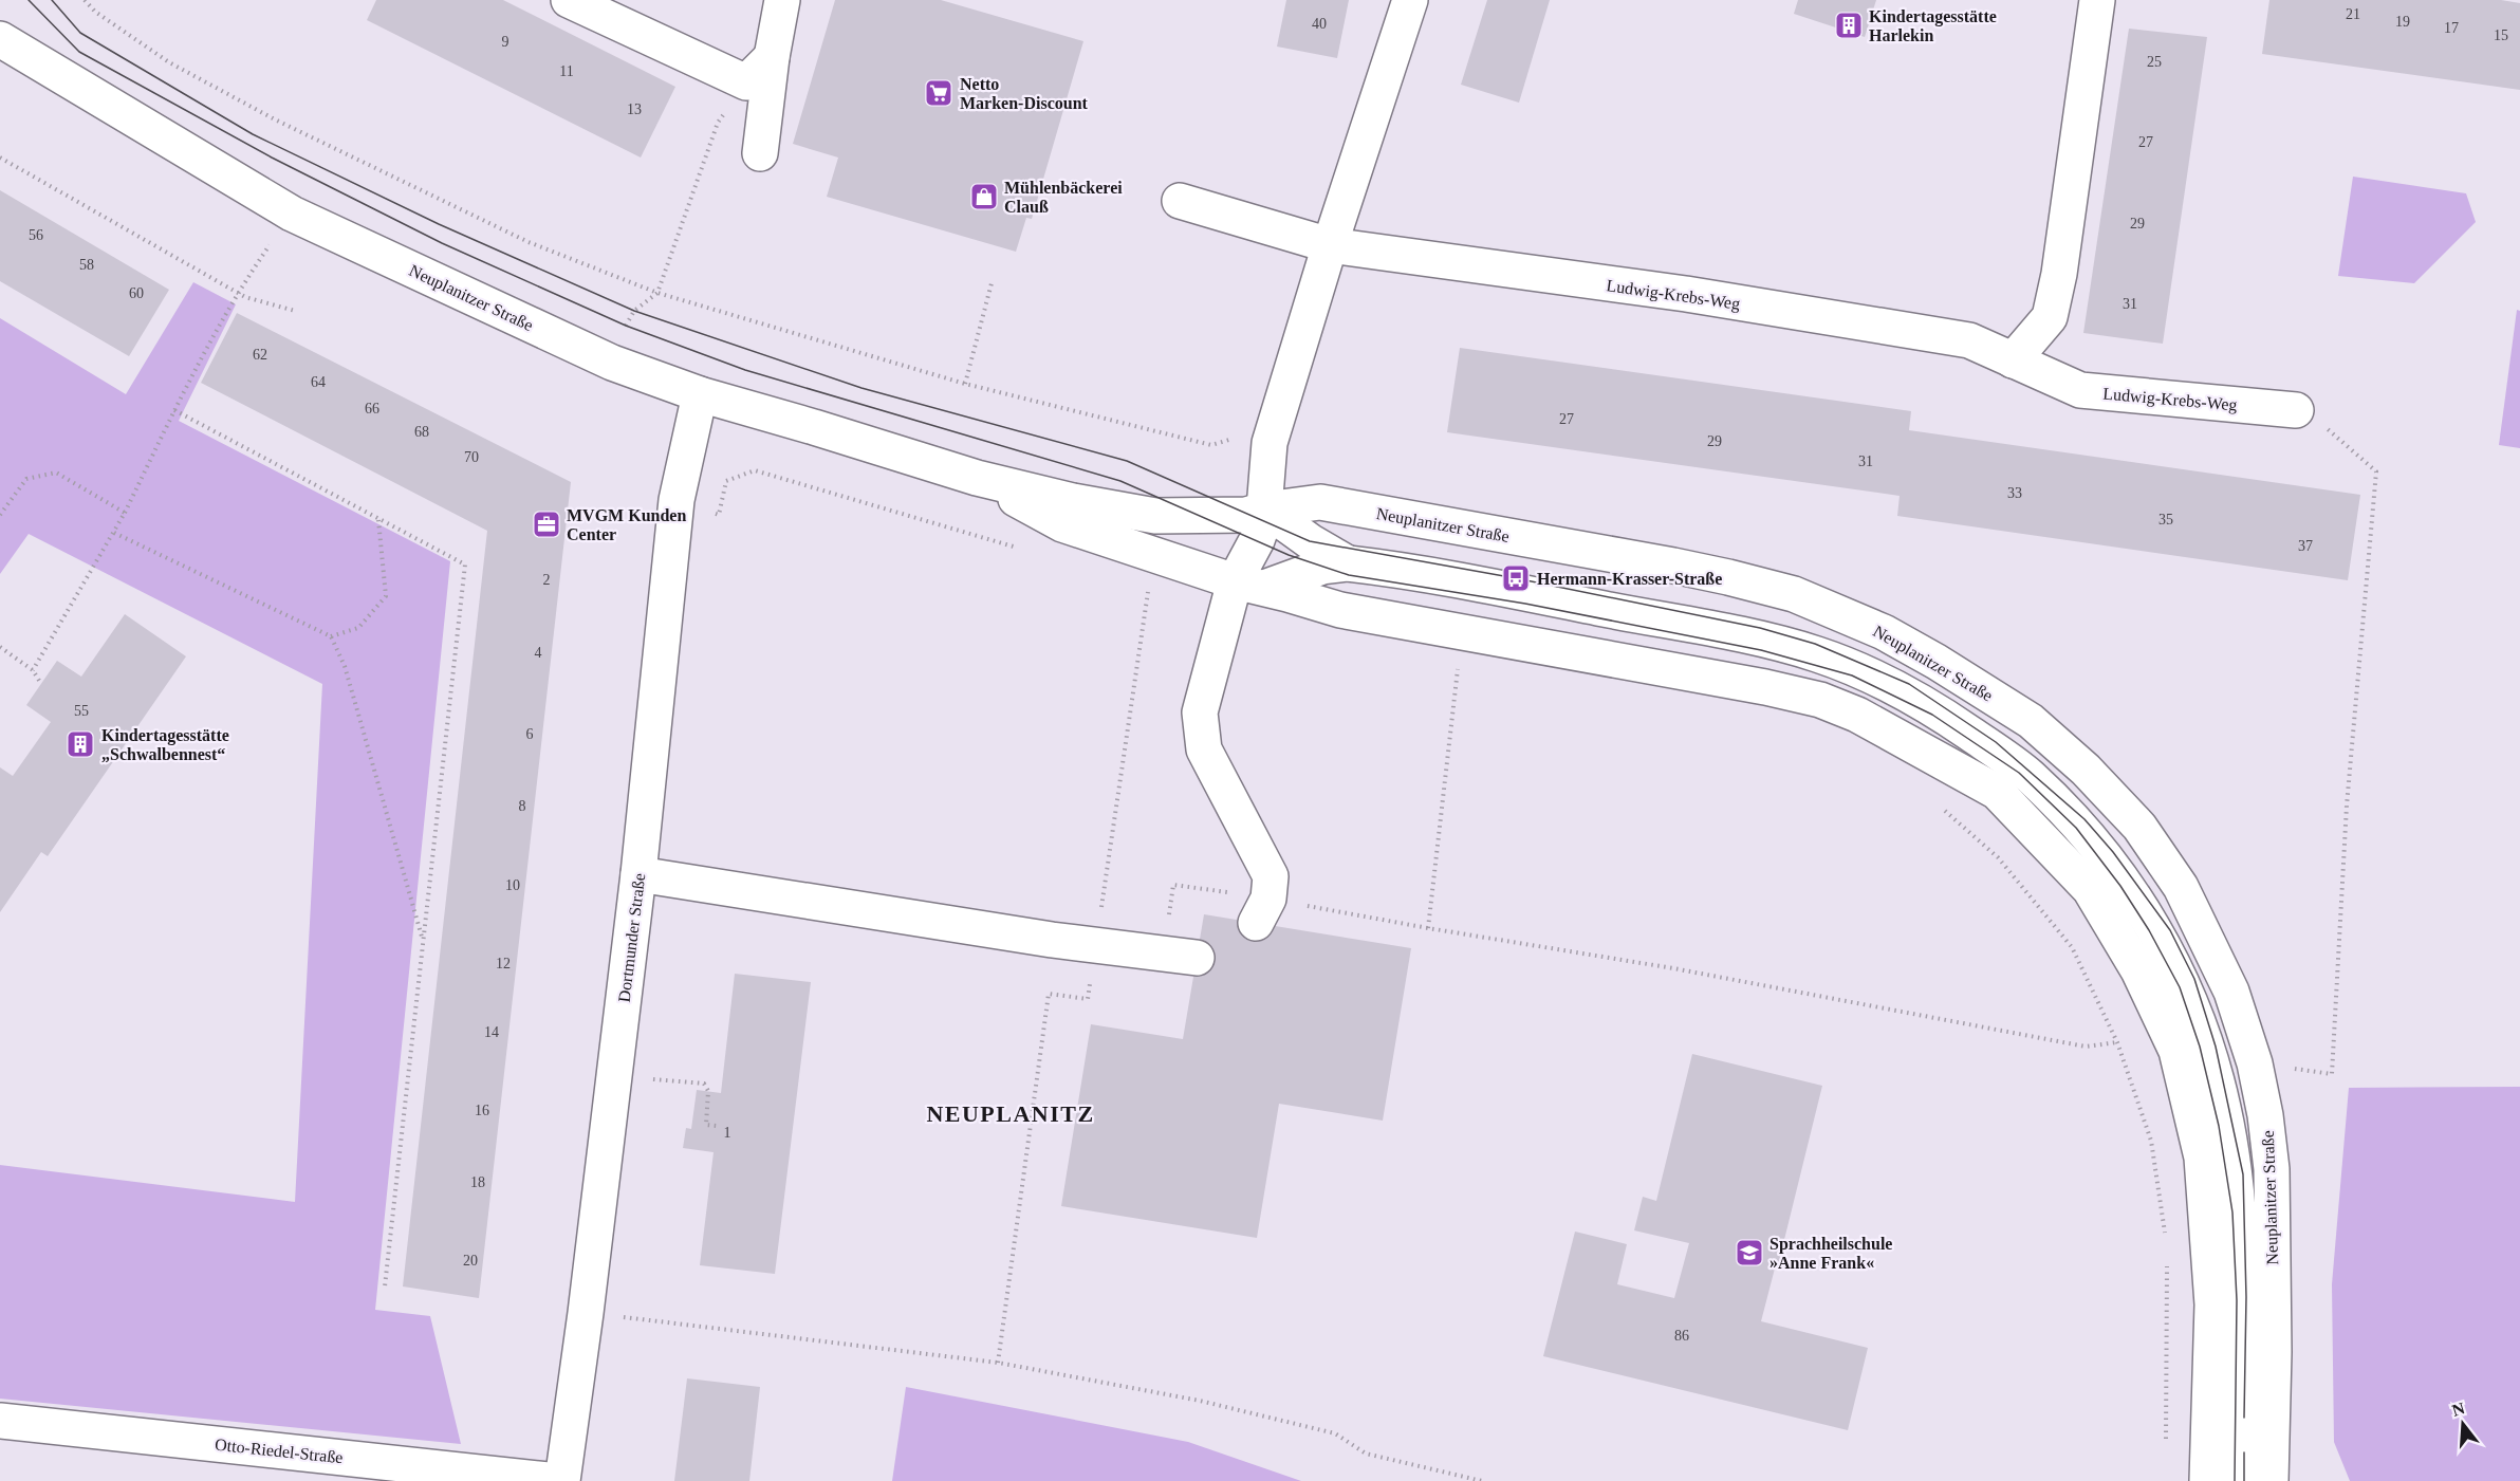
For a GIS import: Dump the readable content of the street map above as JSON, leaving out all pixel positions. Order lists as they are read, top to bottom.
{
  "streets": {
    "street": [
      "Ludwig-Krebs-Weg",
      "Neuplanitzer Straße",
      "Dortmunder Straße",
      "Otto-Riedel-Straße"
    ]
  },
  "crossings": [
    ["Neuplanitzer Straße", "Dortmunder Straße"],
    ["Dortmunder Straße", "Otto-Riedel-Straße"]
  ],
  "districts": ["NEUPLANITZ"],
  "places": {
    "building": ["Kindertagesstätte Harlekin", "Kindertagesstätte „Schwalbennest“"],
    "supermarket": ["Netto Marken-Discount"],
    "shop": ["Mühlenbäckerei Clauß"],
    "office": ["MVGM Kunden Center"],
    "bus stop": ["Hermann-Krasser-Straße"],
    "school or university": ["Sprachheilschule »Anne Frank«"]
  },
  "house_numbers": [
    "21",
    "19",
    "40",
    "17",
    "15",
    "9",
    "25",
    "11",
    "13",
    "27",
    "29",
    "56",
    "58",
    "60",
    "31",
    "62",
    "64",
    "66",
    "27",
    "68",
    "29",
    "70",
    "31",
    "33",
    "35",
    "37",
    "2",
    "4",
    "55",
    "6",
    "8",
    "10",
    "12",
    "14",
    "16",
    "1",
    "18",
    "20",
    "86"
  ],
  "north": "top"
}
